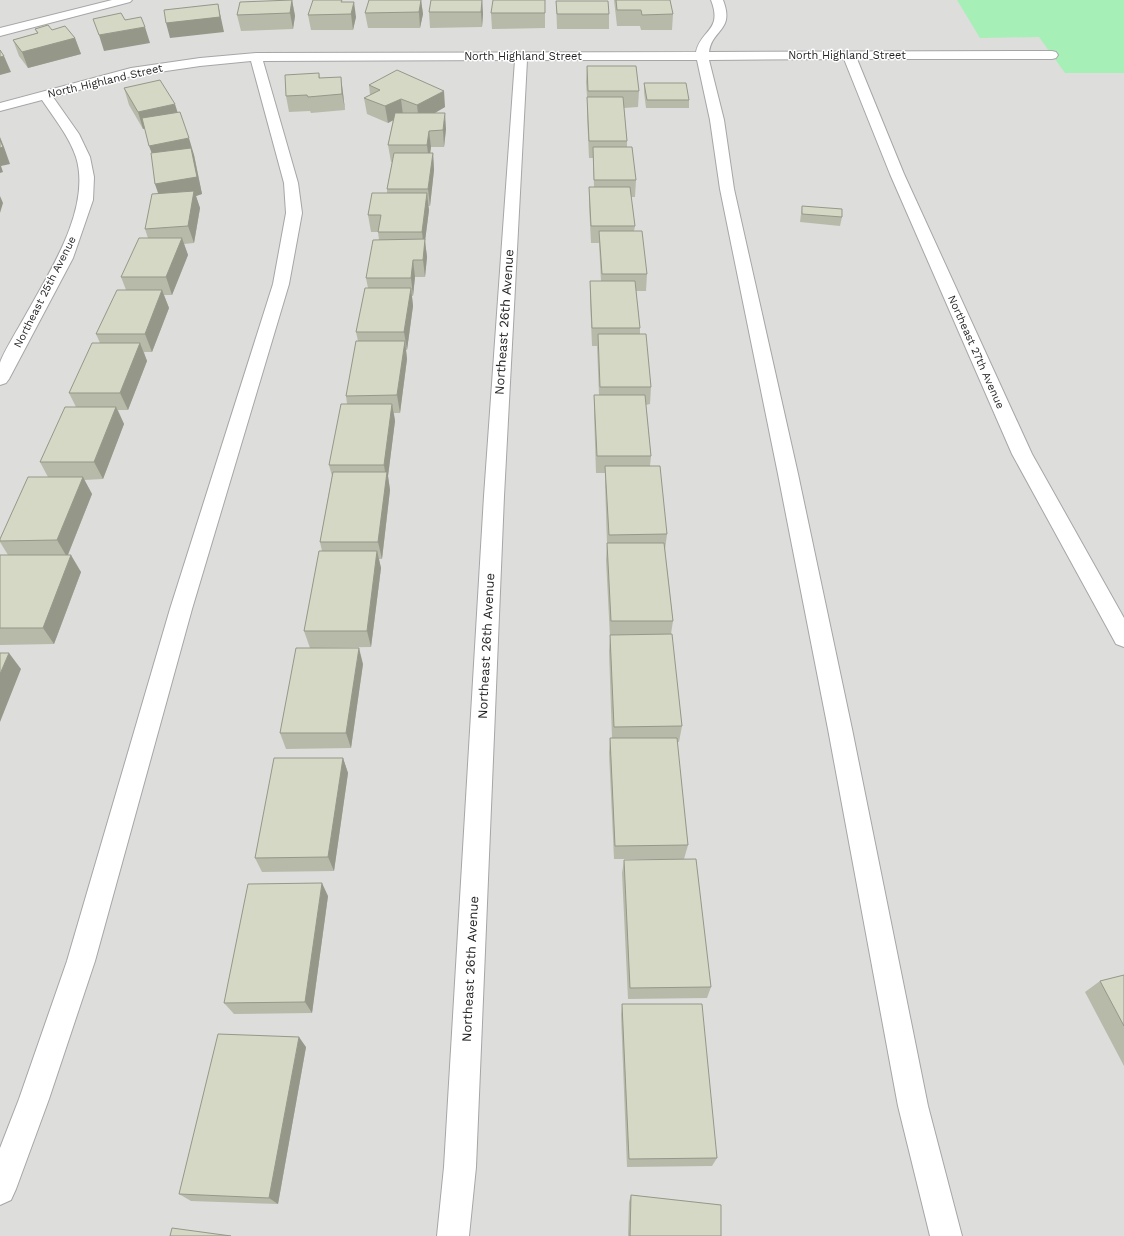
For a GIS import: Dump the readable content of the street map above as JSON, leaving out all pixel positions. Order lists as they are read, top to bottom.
{
  "streets": {
    "street": [
      "North Highland Street",
      "Northeast 25th Avenue",
      "Northeast 26th Avenue",
      "Northeast 27th Avenue"
    ]
  },
  "crossings": [
    ["North Highland Street", "Northeast 25th Avenue"],
    ["North Highland Street", "Northeast 26th Avenue"],
    ["North Highland Street", "Northeast 27th Avenue"]
  ]
}
